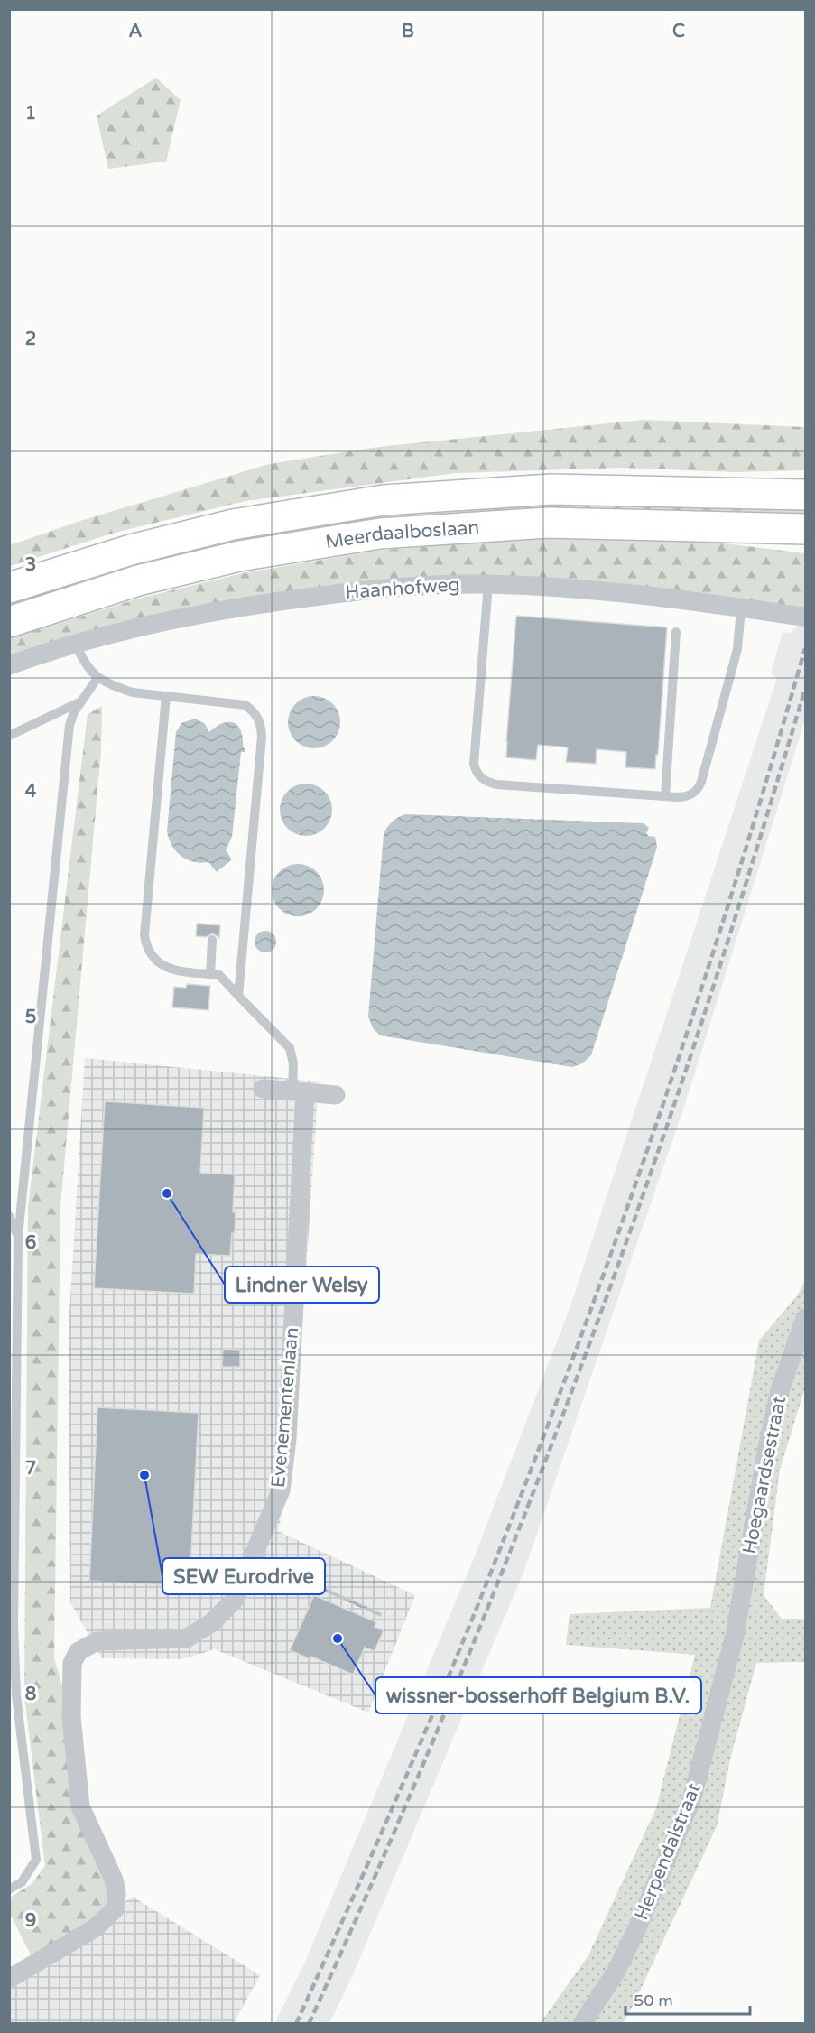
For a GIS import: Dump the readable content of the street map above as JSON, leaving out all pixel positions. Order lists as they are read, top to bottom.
{
  "streets": {
    "highway": ["Meerdaalboslaan"],
    "street": [
      "Haanhofweg",
      "Evenementenlaan",
      "Hoegaardsestraat",
      "Herpendalstraat"
    ]
  },
  "crossings": [
    ["Hoegaardsestraat", "Herpendalstraat"]
  ],
  "places": ["Lindner Welsy", "SEW Eurodrive", "wissner-bosserhoff Belgium B.V."],
  "scale_bar": "50 m",
  "grid": {
    "columns": ["A", "B", "C"],
    "rows": [
      "1",
      "2",
      "3",
      "4",
      "5",
      "6",
      "7",
      "8",
      "9"
    ]
  }
}
